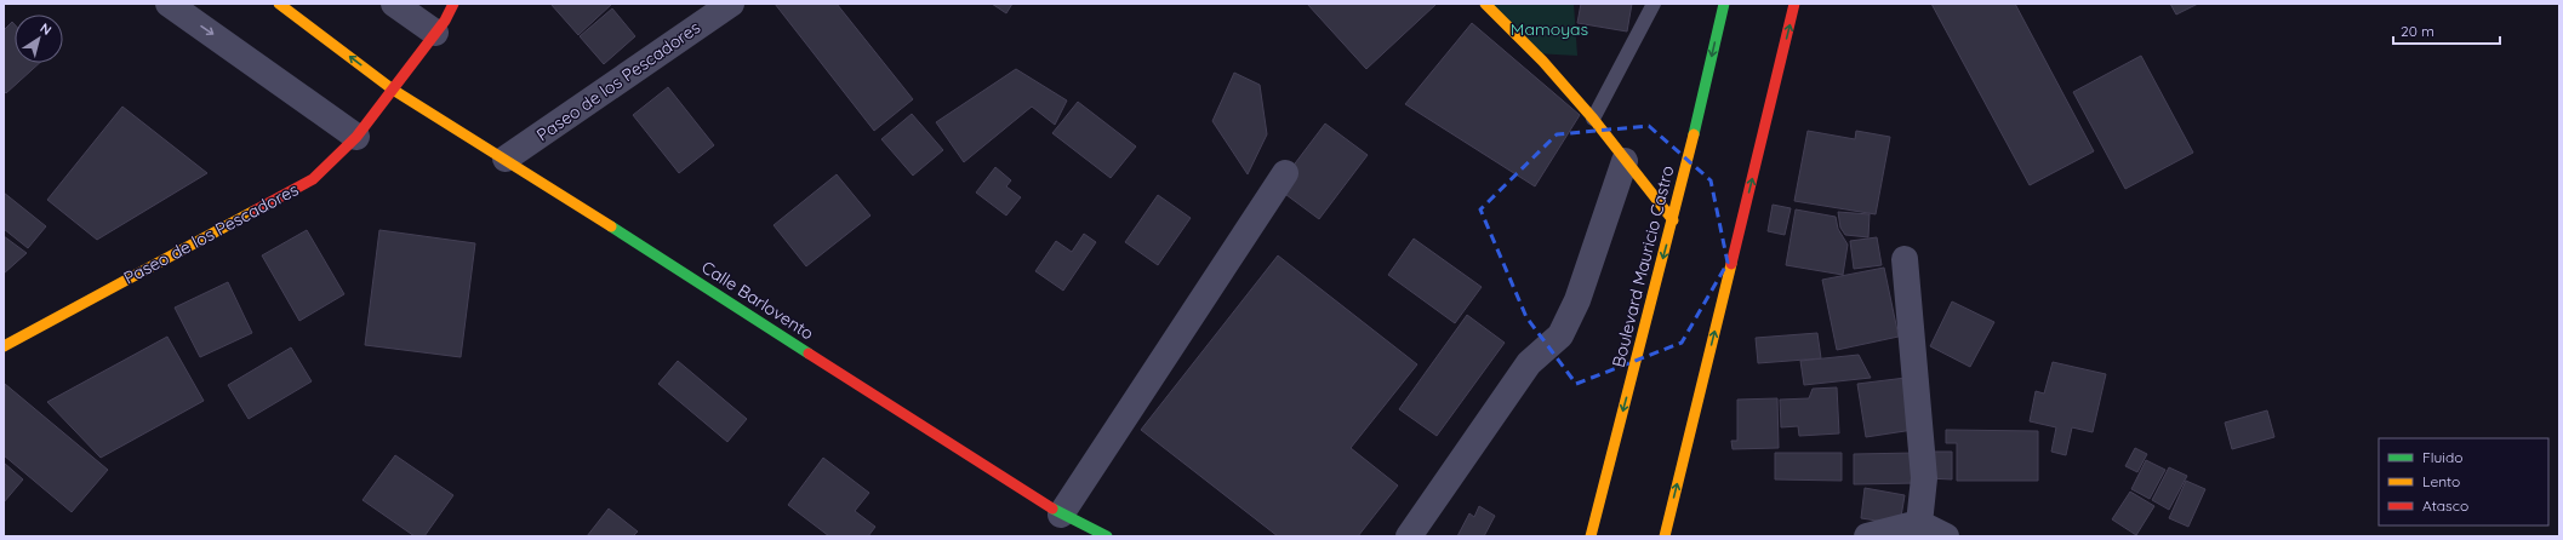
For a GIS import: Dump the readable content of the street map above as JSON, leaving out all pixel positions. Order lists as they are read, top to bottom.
{
  "streets": {
    "street": ["Paseo de los Pescadores", "Boulevard Mauricio Castro", "Calle Barlovento"]
  },
  "crossings": [
    ["Paseo de los Pescadores", "Calle Barlovento"]
  ],
  "parks": ["Mamoyas"],
  "legend": ["Fluido", "Lento", "Atasco"],
  "scale_bar": "20 m",
  "north": "top right"
}
